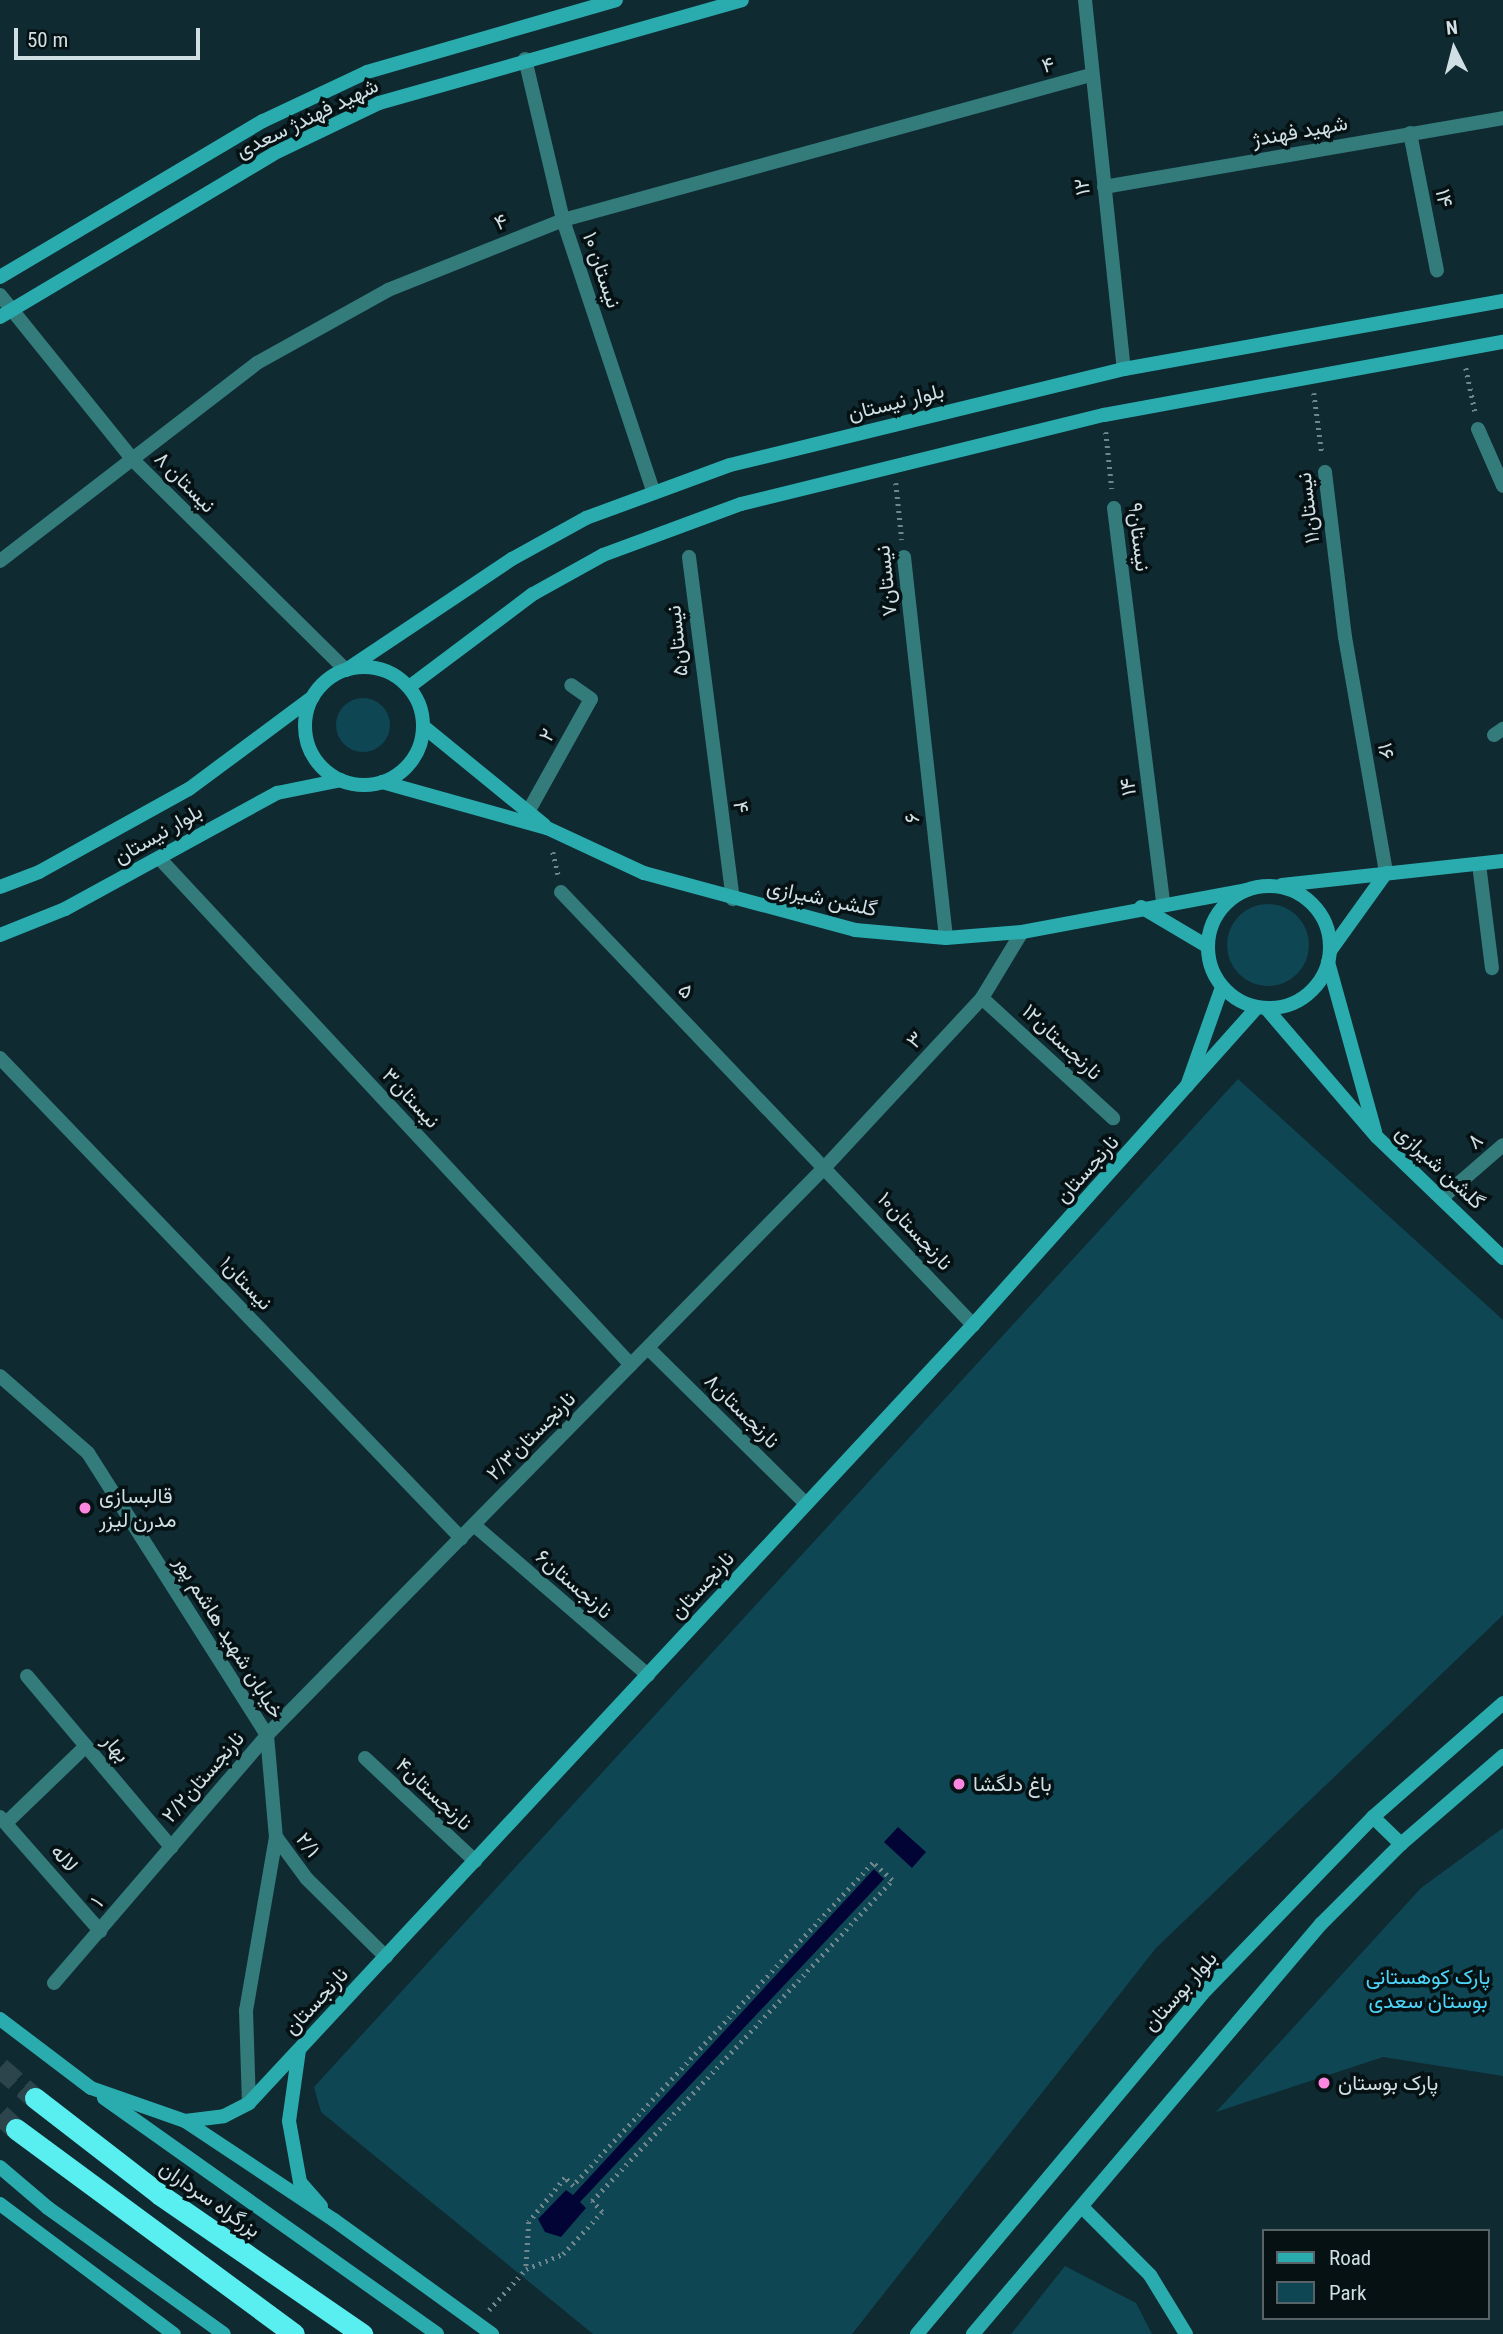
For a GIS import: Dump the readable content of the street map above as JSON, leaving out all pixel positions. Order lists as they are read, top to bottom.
{
  "streets": {
    "highway": ["بزرگراه سرداران"],
    "main road": [
      "شهید فهندژ سعدی",
      "بلوار نیستان",
      "گلشن شیرازی",
      "نارنجستان",
      "بلوار بوستان"
    ],
    "street": [
      "۴",
      "شهید فهندژ",
      "۱۲",
      "۱۴",
      "نیستان ۱۰",
      "نیستان ۸",
      "۱۱نیستان",
      "۹نیستان",
      "۷نیستان",
      "۵نیستان",
      "۲",
      "۱۶",
      "۶",
      "۵",
      "۳",
      "۱۲نارنجستان",
      "۳نیستان",
      "۸",
      "۱۰نارنجستان",
      "۱نیستان",
      "۸نارنجستان",
      "۲/۳نارنجستان",
      "۶نارنجستان",
      "خیابان شهید هاشم پور",
      "بهار",
      "۲/۲نارنجستان",
      "۴نارنجستان",
      "۲/۱",
      "لاله ‍",
      "۱"
    ]
  },
  "crossings": [
    ["۴", "۱۲"],
    ["۴", "نیستان ۱۰"],
    ["۴", "نیستان ۸"],
    ["۴", "۵نیستان"],
    ["۴", "گلشن شیرازی"],
    ["شهید فهندژ سعدی", "نیستان ۱۰"],
    ["شهید فهندژ سعدی", "نیستان ۸"],
    ["شهید فهندژ", "۱۲"],
    ["شهید فهندژ", "۱۴"],
    ["۱۲", "بلوار نیستان"],
    ["۱۴", "۹نیستان"],
    ["۱۴", "گلشن شیرازی"],
    ["نیستان ۱۰", "بلوار نیستان"],
    ["بلوار نیستان", "نیستان ۸"],
    ["بلوار نیستان", "گلشن شیرازی"],
    ["بلوار نیستان", "۳نیستان"],
    ["نیستان ۸", "گلشن شیرازی"],
    ["۱۱نیستان", "۱۶"],
    ["۷نیستان", "۶"],
    ["۲", "گلشن شیرازی"],
    ["۶", "گلشن شیرازی"],
    ["گلشن شیرازی", "۳"],
    ["گلشن شیرازی", "۸"],
    ["گلشن شیرازی", "نارنجستان"],
    ["۵", "۳"],
    ["۵", "۱۰نارنجستان"],
    ["۵", "۲/۳نارنجستان"],
    ["۳", "۱۲نارنجستان"],
    ["۳", "۱۰نارنجستان"],
    ["۳", "۲/۳نارنجستان"],
    ["۳نیستان", "۲/۳نارنجستان"],
    ["نارنجستان", "۱۰نارنجستان"],
    ["نارنجستان", "۸نارنجستان"],
    ["نارنجستان", "۶نارنجستان"],
    ["نارنجستان", "خیابان شهید هاشم پور"],
    ["نارنجستان", "۴نارنجستان"],
    ["نارنجستان", "۲/۱"],
    ["۱۰نارنجستان", "۲/۳نارنجستان"],
    ["۱نیستان", "۲/۳نارنجستان"],
    ["۸نارنجستان", "۲/۳نارنجستان"],
    ["۲/۳نارنجستان", "۶نارنجستان"],
    ["۲/۳نارنجستان", "خیابان شهید هاشم پور"],
    ["۲/۳نارنجستان", "۲/۲نارنجستان"],
    ["خیابان شهید هاشم پور", "۲/۲نارنجستان"],
    ["خیابان شهید هاشم پور", "۲/۱"],
    ["بهار", "۲/۲نارنجستان"],
    ["بهار", "۱"],
    ["۲/۲نارنجستان", "۱"],
    ["لاله ‍", "۱"]
  ],
  "parks": ["پارک کوهستانی بوستان سعدی"],
  "places": ["قالبسازی مدرن لیزر", "باغ دلگشا", "پارک بوستان"],
  "legend": ["Road", "Park"],
  "scale_bar": "50 m",
  "north": "top"
}
